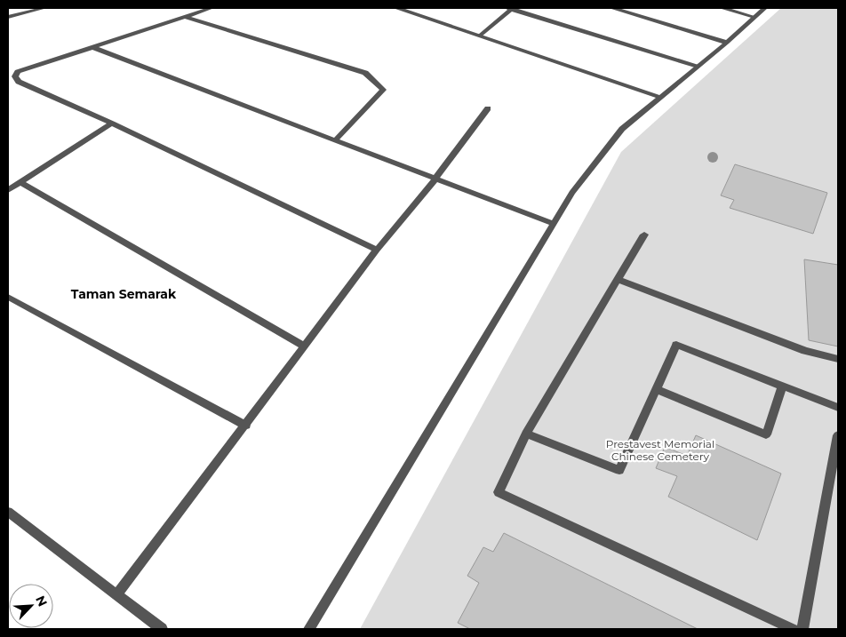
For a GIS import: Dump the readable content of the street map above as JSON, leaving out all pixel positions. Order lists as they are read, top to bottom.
{
  "districts": ["Taman Semarak"],
  "parks": ["Prestavest Memorial Chinese Cemetery"],
  "north": "top right"
}
